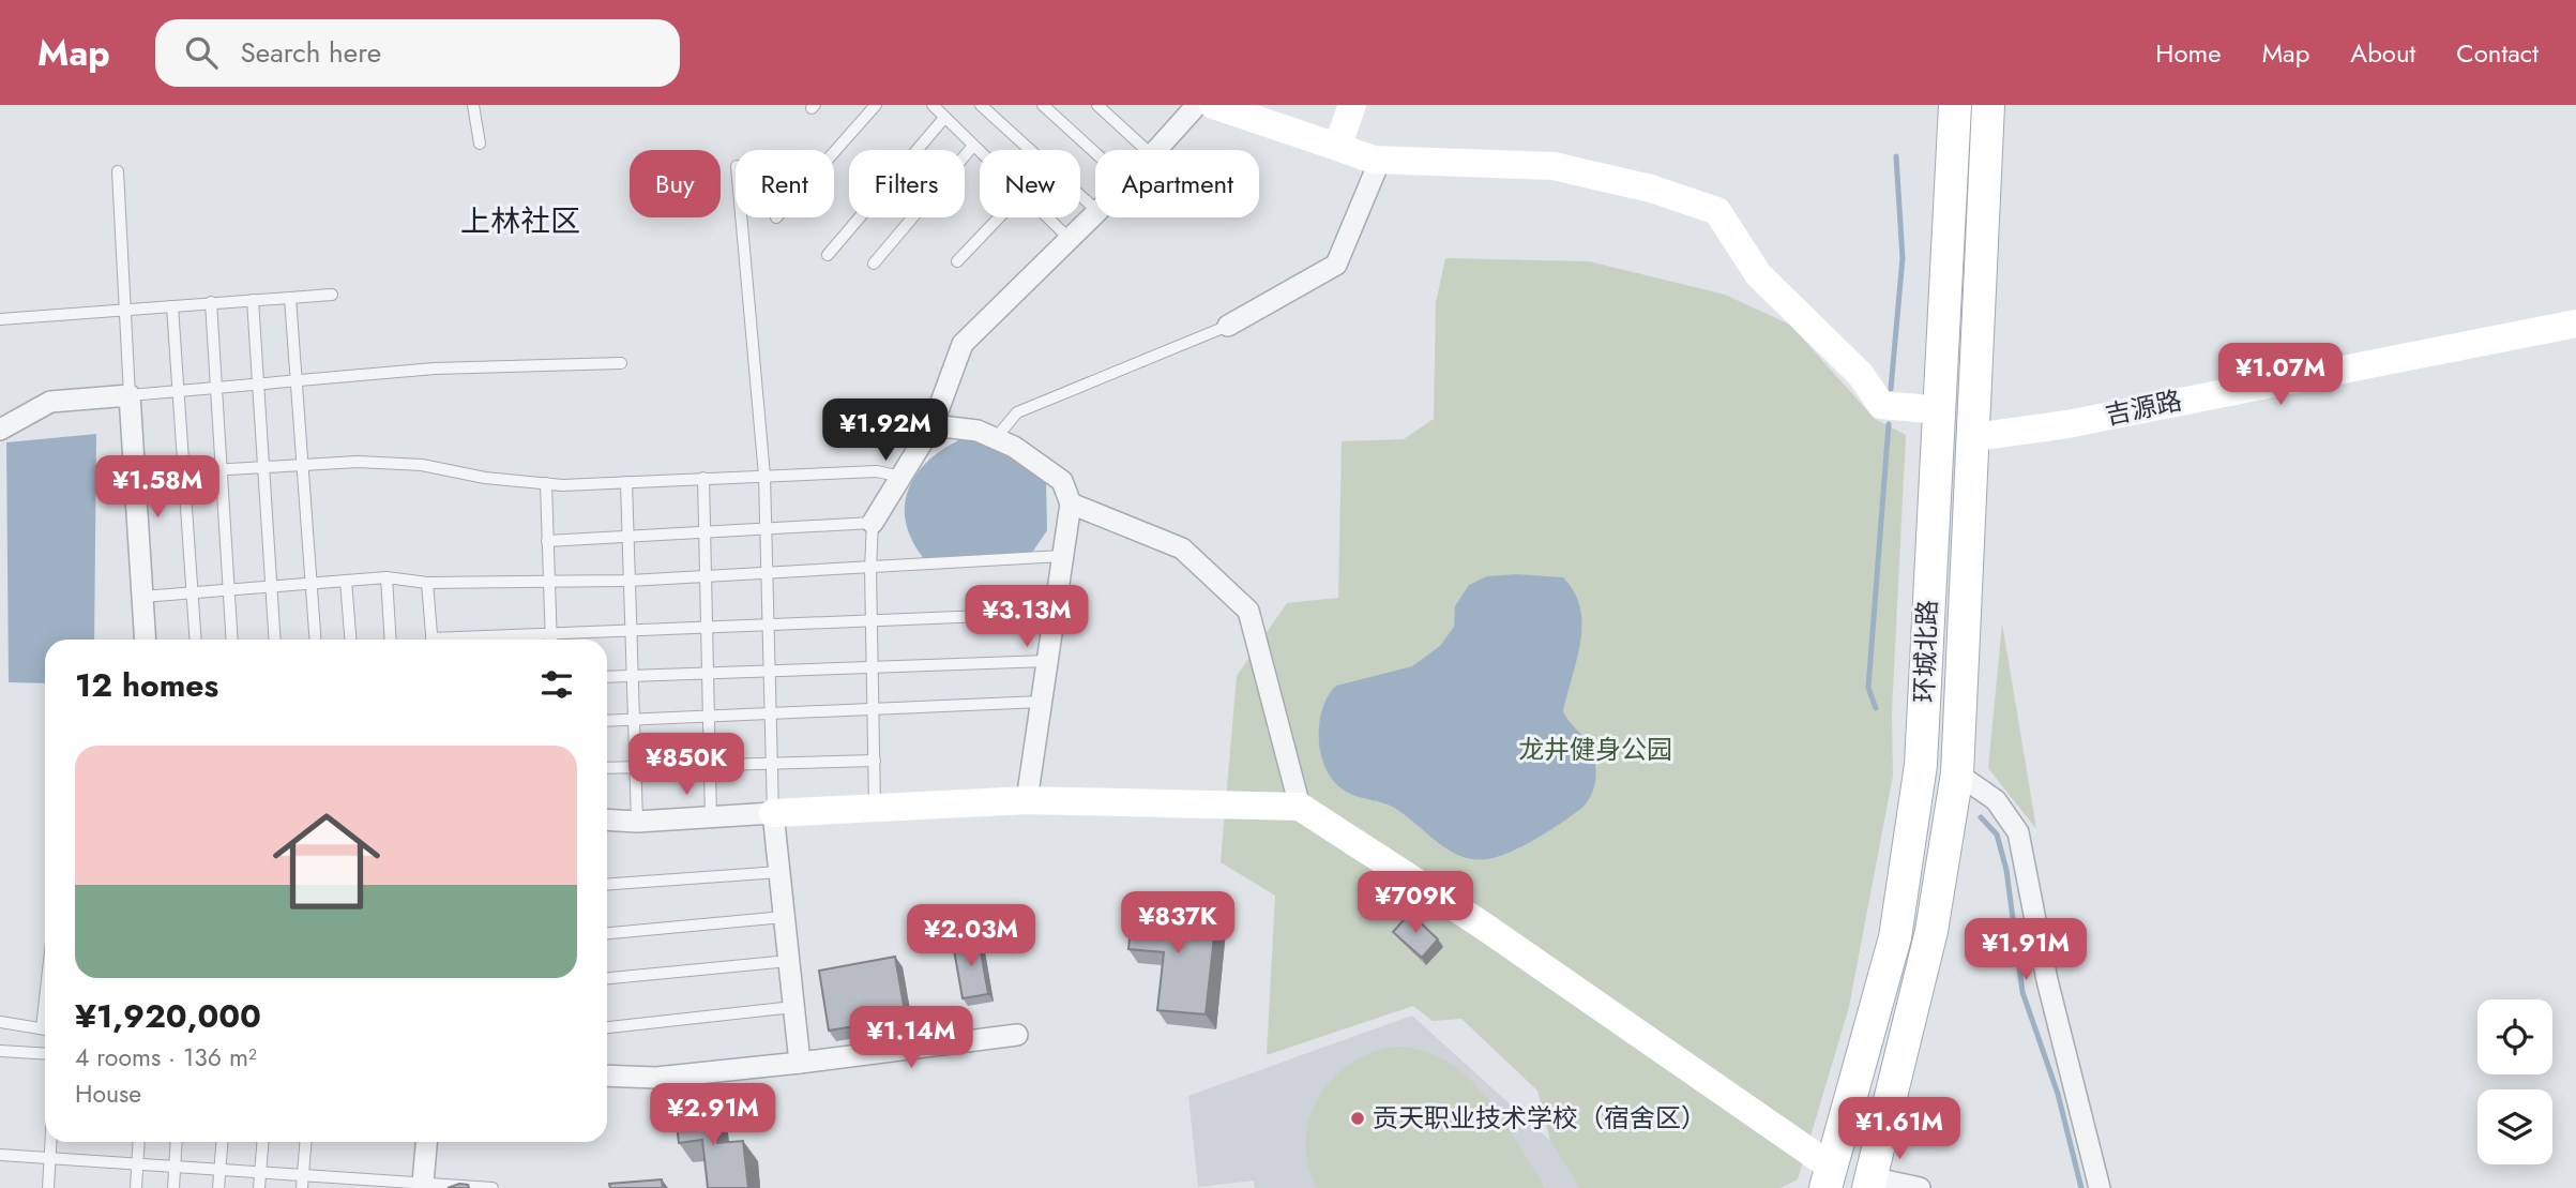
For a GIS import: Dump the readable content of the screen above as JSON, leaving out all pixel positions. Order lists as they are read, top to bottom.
{
  "streets": {
    "main road": ["环城北路"],
    "street": ["吉源路"]
  },
  "crossings": [
    ["吉源路", "环城北路"]
  ],
  "districts": ["上林社区"],
  "parks": ["龙井健身公园"],
  "places": ["贡天职业技术学校（宿舍区）"],
  "page": {
    "header": "Map",
    "search": "Search here",
    "nav": [
      "Home",
      "Map",
      "About",
      "Contact"
    ],
    "chip": [
      "Buy",
      "Rent",
      "Filters",
      "New",
      "Apartment"
    ],
    "price": [
      "¥1.07M",
      "¥1.92M",
      "¥1.58M",
      "¥3.13M",
      "¥850K",
      "¥709K",
      "¥837K",
      "¥2.03M",
      "¥1.91M",
      "¥1.14M",
      "¥2.91M",
      "¥1.61M"
    ],
    "heading": "12 homes",
    "list": [
      {
        "name": "¥1,920,000",
        "note": "4 rooms · 136 m² · House"
      }
    ]
  }
}
